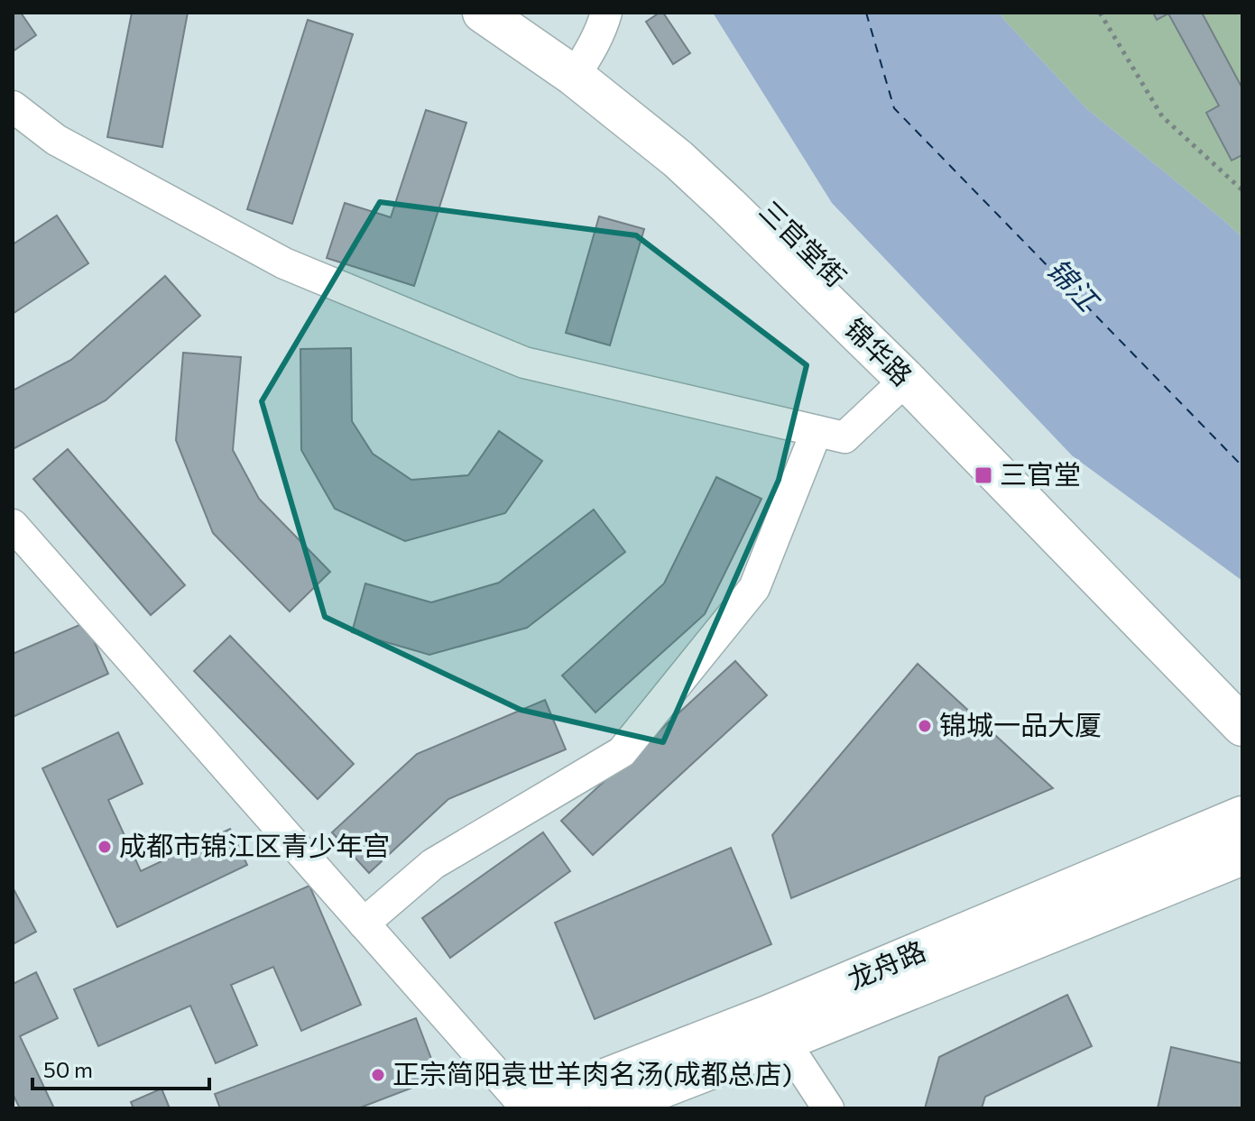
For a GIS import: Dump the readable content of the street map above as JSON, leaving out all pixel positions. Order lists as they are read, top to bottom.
{
  "streets": {
    "main road": ["三官堂街", "锦华路", "龙舟路"]
  },
  "crossings": [
    ["三官堂街", "锦华路"]
  ],
  "water": ["锦江"],
  "places": {
    "transit": ["三官堂"],
    "other": ["锦城一品大厦", "成都市锦江区青少年宫", "正宗简阳袁世羊肉名汤(成都总店)"]
  },
  "scale_bar": "50 m"
}
